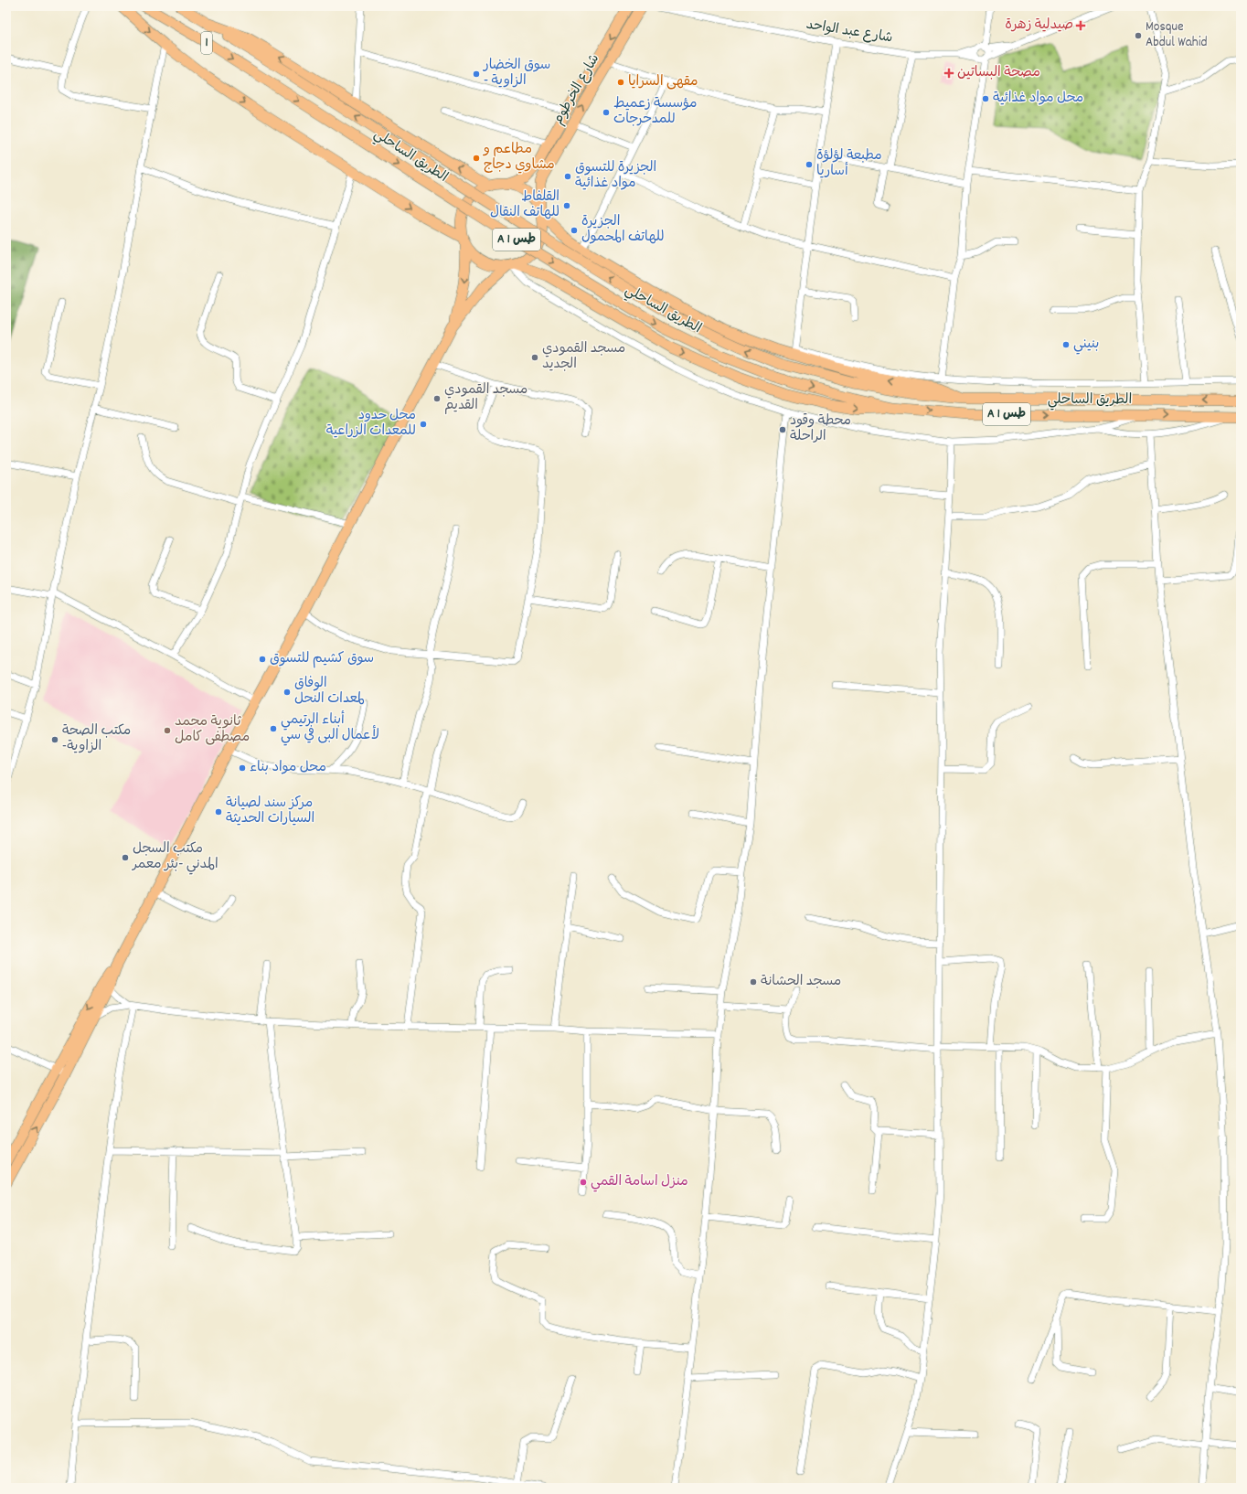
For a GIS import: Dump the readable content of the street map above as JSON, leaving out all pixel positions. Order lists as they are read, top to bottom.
{
  "streets": {
    "main road": [
      "1",
      "شارع الخرطوم",
      "الطريق الساحلي",
      "A 1 طس"
    ],
    "street": ["شارع عبد الواحد"]
  },
  "places": {
    "health": ["صيدلية زهرة", "مصحة البساتين"],
    "other": [
      "Mosque Abdul Wahid",
      "سوق الخضار - الزاوية",
      "مقهى السرايا",
      "محل مواد غذائية",
      "مؤسسة زعميط للمدحرجات",
      "مطاعم و مشاوي دجاج",
      "مطبعة لؤلؤة أساريا",
      "الجزيرة للتسوق مواد غذائية",
      "القلفاط للهاتف النقال",
      "الجزيرة للهاتف المحمول",
      "بنيني",
      "مسجد القمودي الجديد",
      "مسجد القمودي القديم",
      "محل حدود للمعدات الزراعية",
      "محطة وقود الراحلة",
      "سوق كشيم للتسوق",
      "الوفاق لمعدات النحل",
      "أبناء الرتيمي لأعمال البى في سي",
      "ثانوية محمد مصطفى كامل",
      "مكتب الصحة -الزاوية",
      "محل مواد بناء",
      "مركز سند لصيانة السيارات الحديثة",
      "مكتب السجل المدني -بئر معمر",
      "مسجد الحشانة",
      "منزل اسامة القمي"
    ]
  }
}
